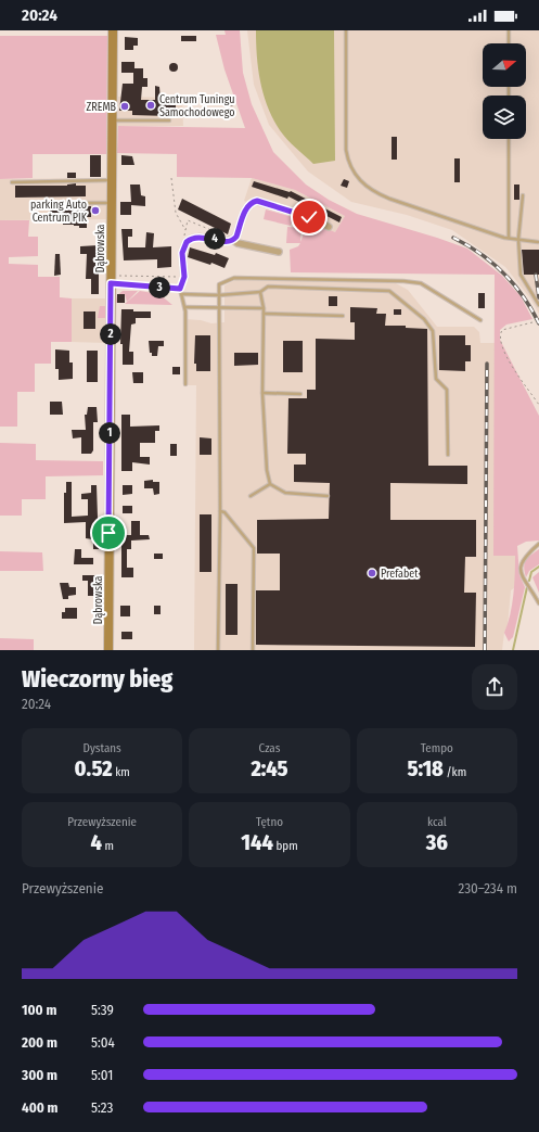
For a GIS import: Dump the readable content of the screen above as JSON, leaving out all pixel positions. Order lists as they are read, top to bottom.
{
  "streets": {
    "street": ["Dąbrowska"]
  },
  "places": [
    "Centrum Tuningu Samochodowego",
    "ZREMB",
    "parking Auto Centrum PIK",
    "Prefabet"
  ],
  "north": "right",
  "page": {
    "status": "20:24",
    "pins": [
      "4",
      "3",
      "2",
      "1"
    ],
    "heading": ["Wieczorny bieg", "20:24"],
    "stats": [
      ["Dystans", "0.52 km"],
      ["Czas", "2:45"],
      ["Tempo", "5:18 /km"],
      ["Przewyższenie", "4 m"],
      ["Tętno", "144 bpm"],
      ["kcal", "36"]
    ],
    "chart": ["Przewyższenie", "230–234 m"],
    "list": [
      {
        "name": "100 m",
        "note": "5:39"
      },
      {
        "name": "200 m",
        "note": "5:04"
      },
      {
        "name": "300 m",
        "note": "5:01"
      },
      {
        "name": "400 m",
        "note": "5:23"
      }
    ]
  }
}
